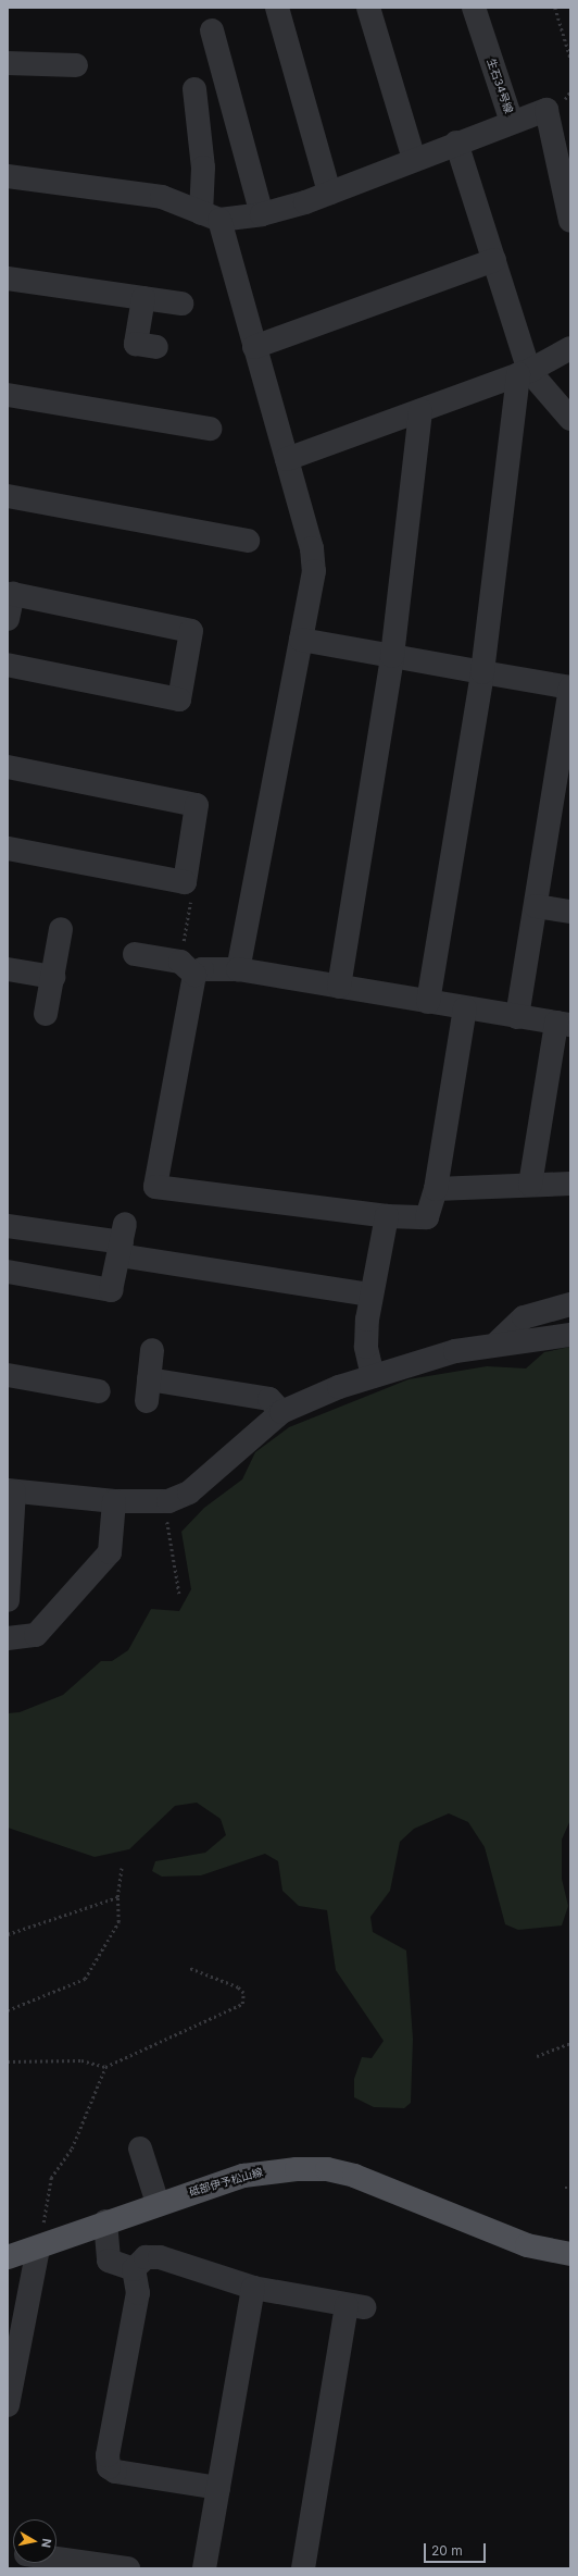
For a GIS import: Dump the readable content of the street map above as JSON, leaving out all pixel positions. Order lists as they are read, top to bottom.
{
  "streets": {
    "main road": ["砥部伊予松山線"],
    "street": ["生石34号線"]
  },
  "scale_bar": "20 m",
  "north": "right"
}
